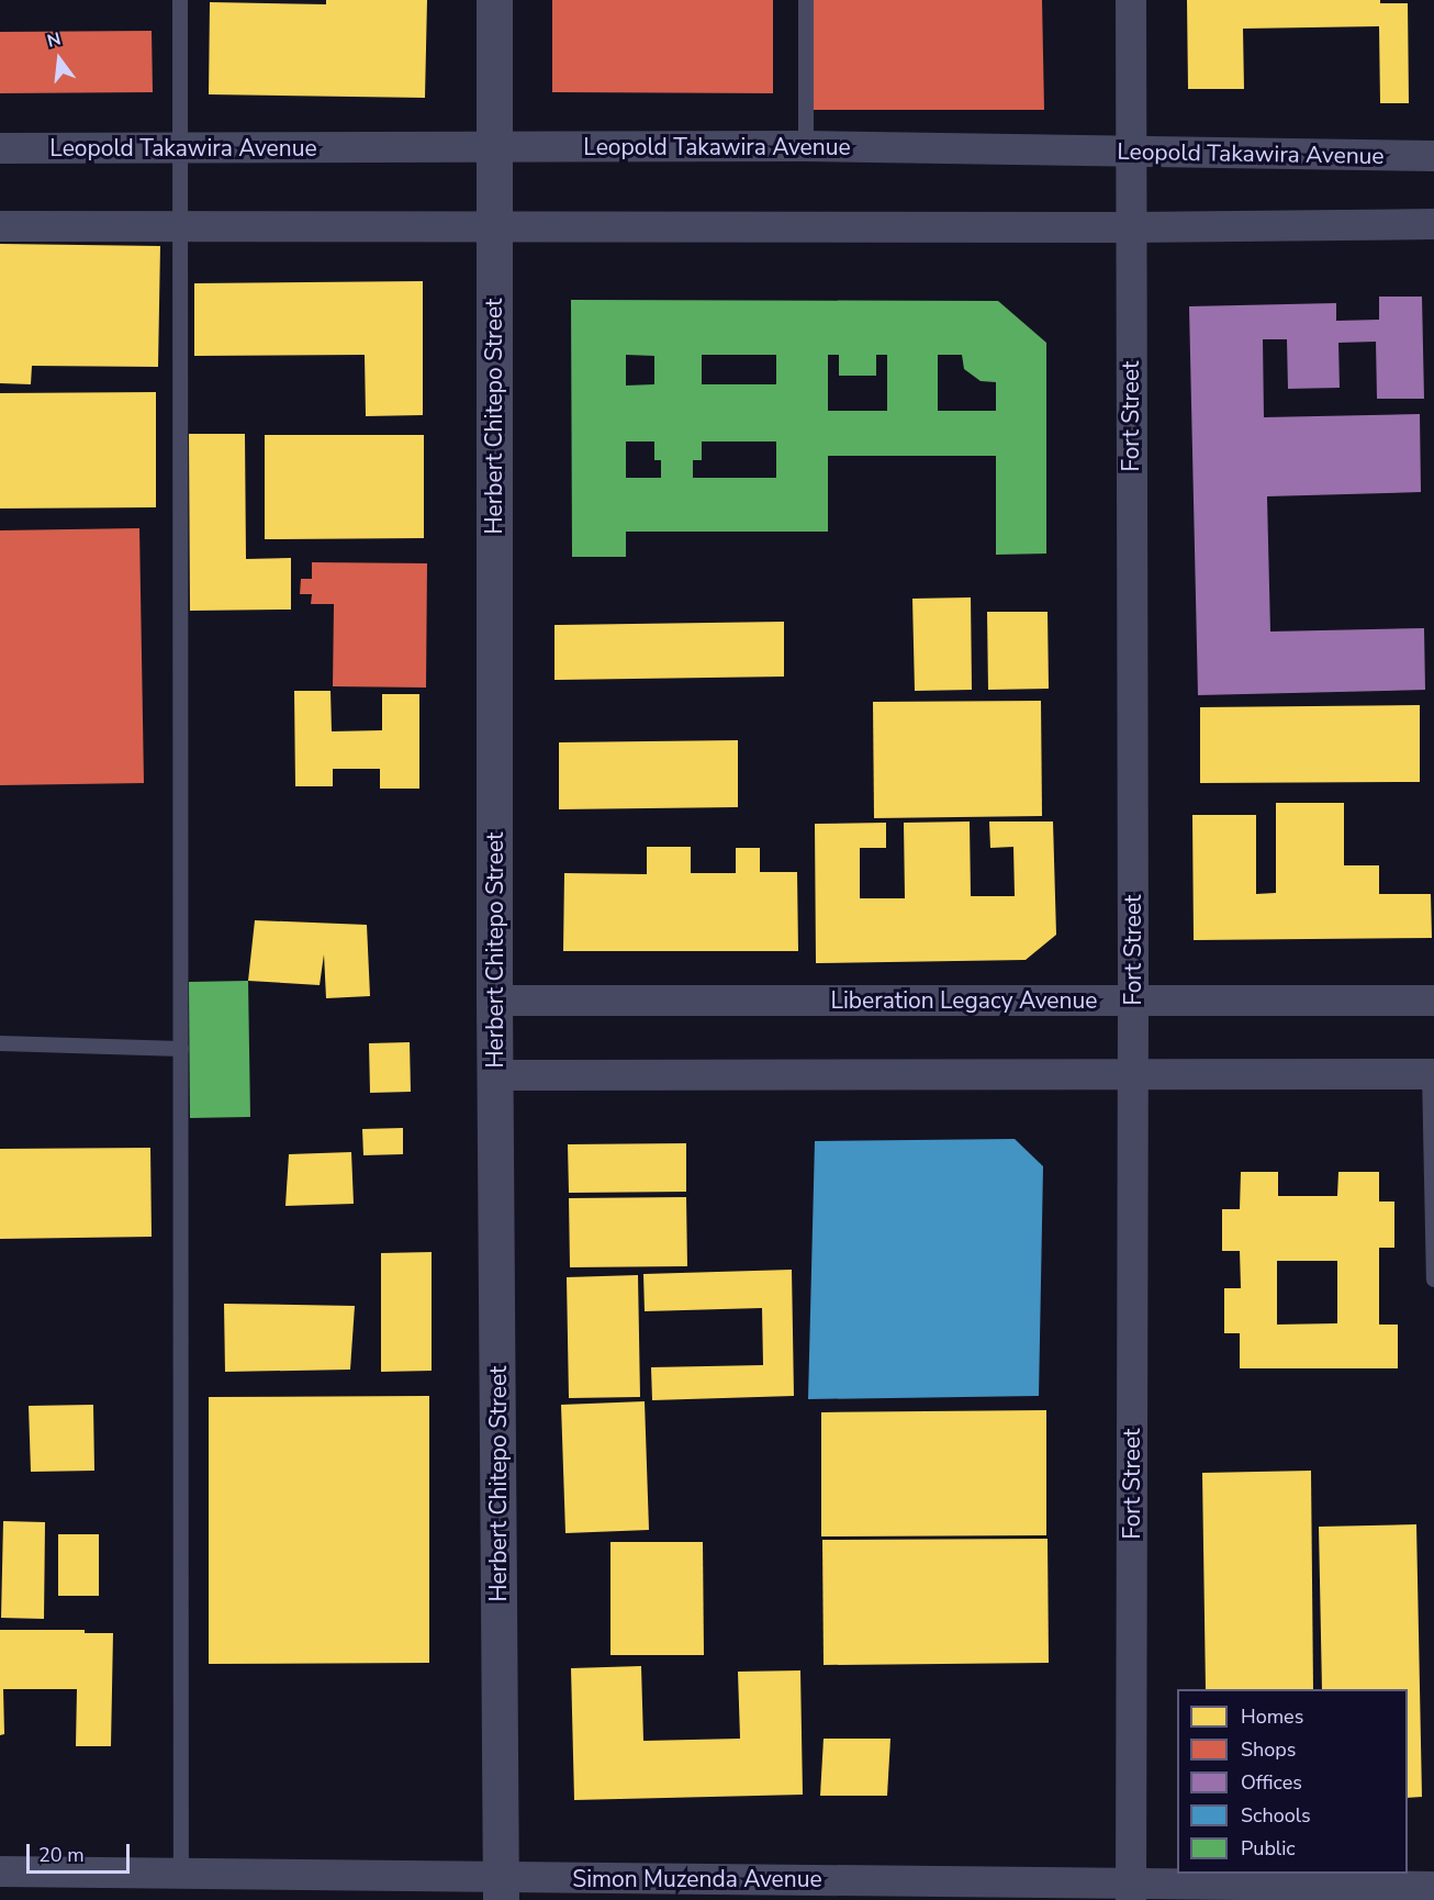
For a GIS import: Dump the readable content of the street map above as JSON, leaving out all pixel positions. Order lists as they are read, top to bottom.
{
  "streets": {
    "street": [
      "Leopold Takawira Avenue",
      "Herbert Chitepo Street",
      "Fort Street",
      "Liberation Legacy Avenue",
      "Simon Muzenda Avenue"
    ]
  },
  "crossings": [
    ["Leopold Takawira Avenue", "Herbert Chitepo Street"],
    ["Leopold Takawira Avenue", "Fort Street"],
    ["Herbert Chitepo Street", "Liberation Legacy Avenue"],
    ["Herbert Chitepo Street", "Simon Muzenda Avenue"],
    ["Fort Street", "Liberation Legacy Avenue"],
    ["Fort Street", "Simon Muzenda Avenue"]
  ],
  "legend": [
    "Homes",
    "Shops",
    "Offices",
    "Schools",
    "Public"
  ],
  "scale_bar": "20 m",
  "north": "top"
}
